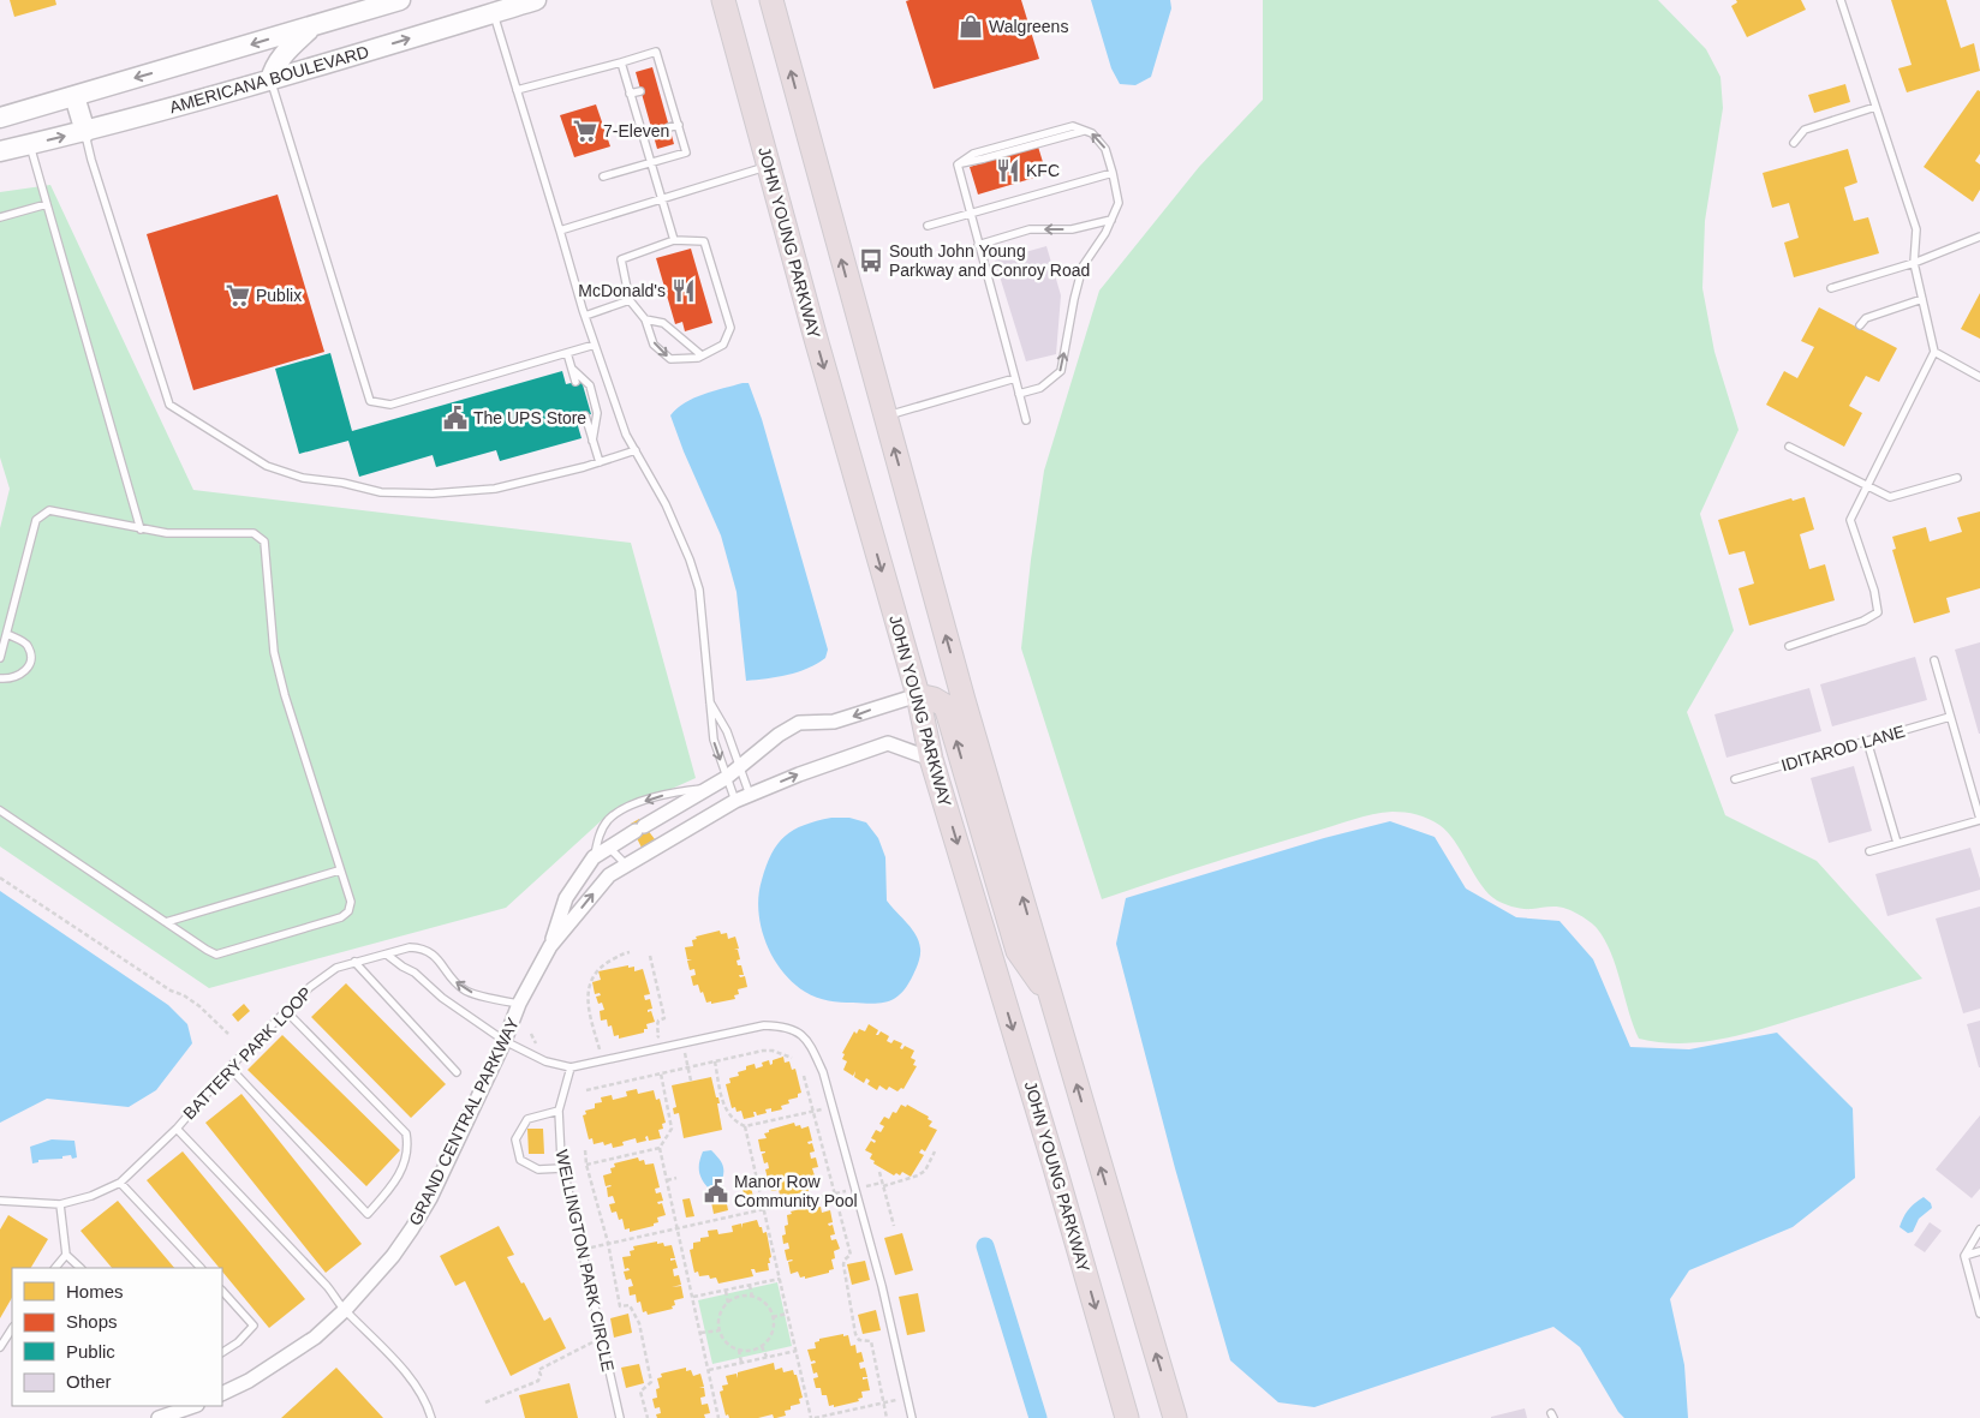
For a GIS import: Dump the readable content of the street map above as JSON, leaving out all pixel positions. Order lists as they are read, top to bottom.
{
  "streets": {
    "highway": ["JOHN YOUNG PARKWAY"],
    "main road": ["AMERICANA BOULEVARD"],
    "street": ["GRAND CENTRAL PARKWAY"],
    "lane": ["IDITAROD LANE", "BATTERY PARK LOOP", "WELLINGTON PARK CIRCLE"]
  },
  "crossings": [
    ["JOHN YOUNG PARKWAY", "GRAND CENTRAL PARKWAY"],
    ["BATTERY PARK LOOP", "GRAND CENTRAL PARKWAY"]
  ],
  "places": {
    "shop": ["Walgreens"],
    "supermarket": ["7-Eleven", "Publix"],
    "restaurant": ["KFC", "McDonald's"],
    "bus stop": ["South John Young Parkway and Conroy Road"],
    "public building": ["The UPS Store", "Manor Row Community Pool"]
  },
  "legend": [
    "Homes",
    "Shops",
    "Public",
    "Other"
  ]
}
